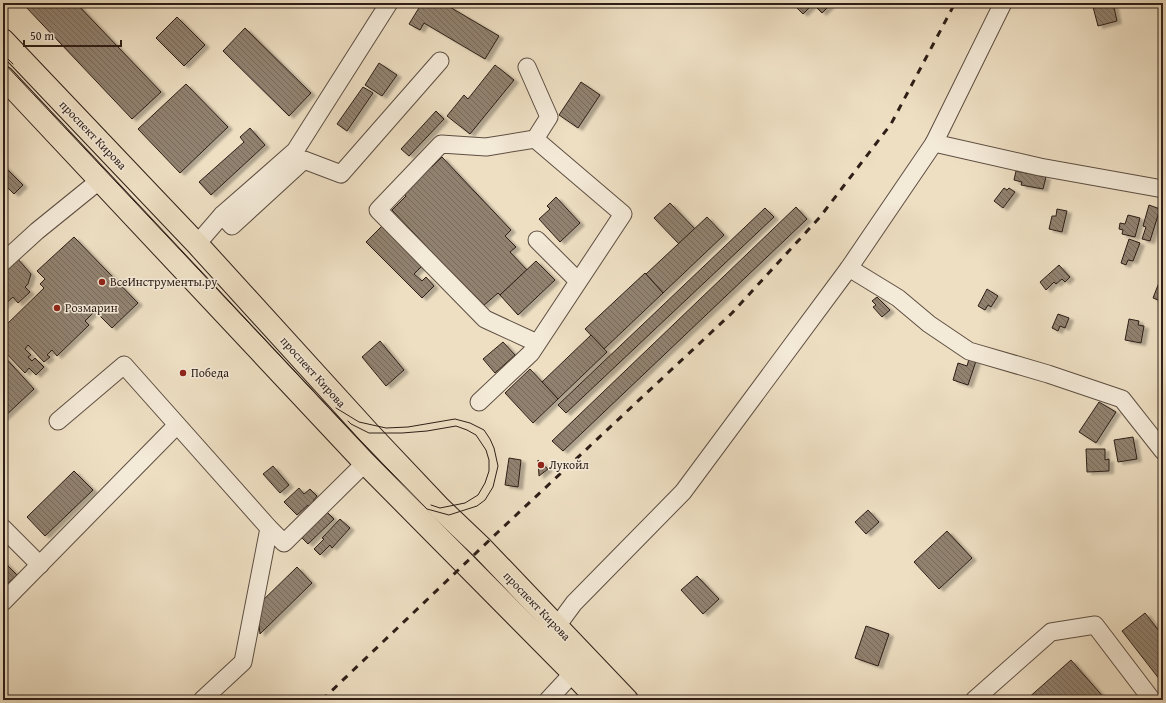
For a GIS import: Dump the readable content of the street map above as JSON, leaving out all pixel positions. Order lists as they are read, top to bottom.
{
  "streets": {
    "main road": ["проспект Кирова"]
  },
  "places": [
    "ВсеИнструменты.ру",
    "Розмарин",
    "Победа",
    "Лукойл"
  ],
  "scale_bar": "50 m"
}
